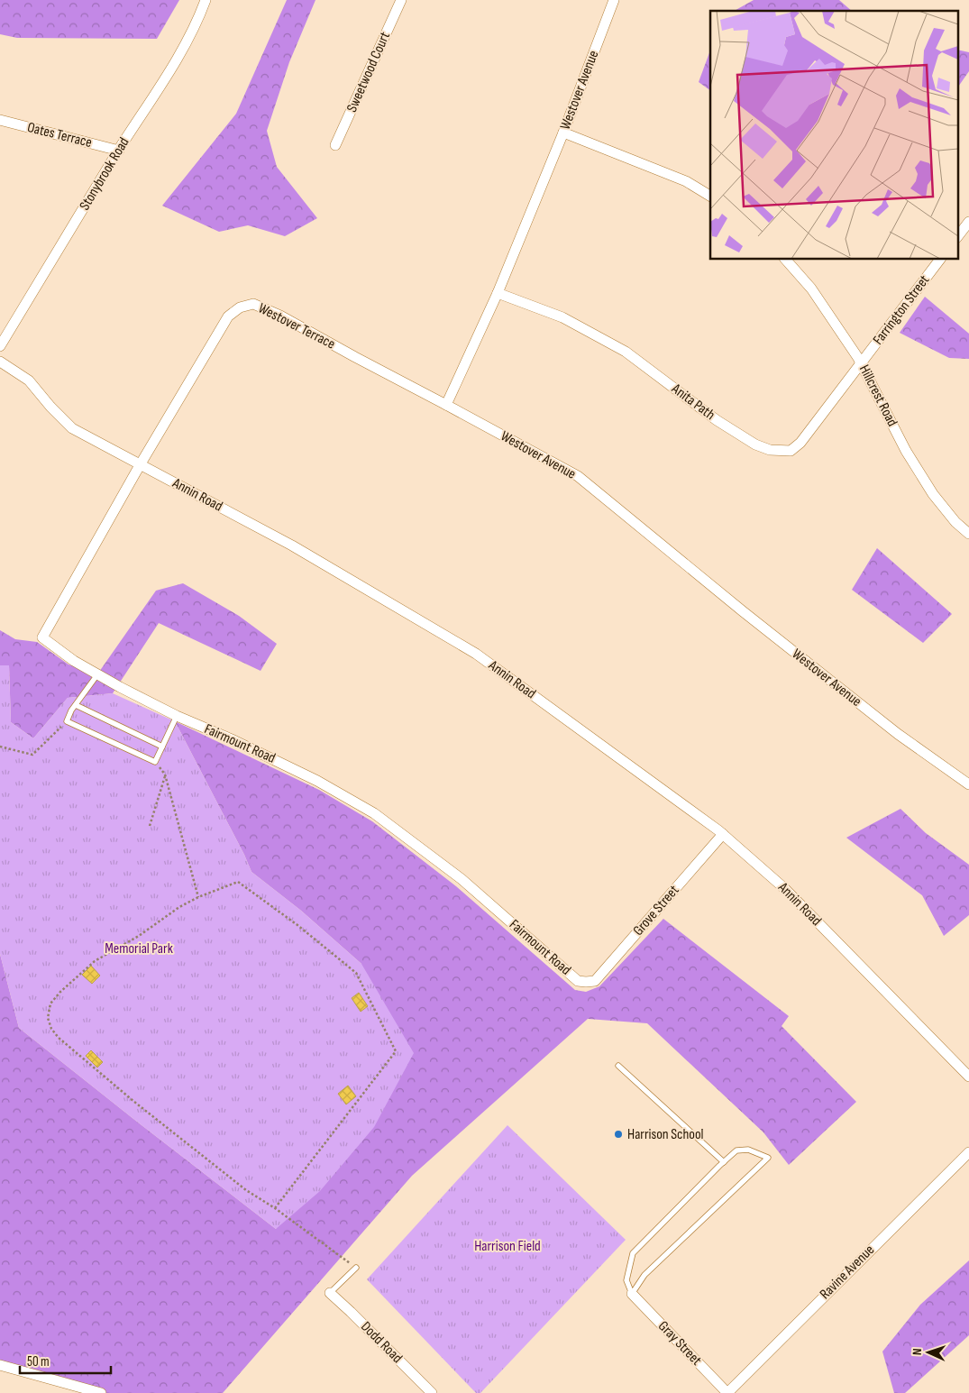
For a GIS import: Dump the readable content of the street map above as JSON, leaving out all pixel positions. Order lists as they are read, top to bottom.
{
  "streets": {
    "street": [
      "Sweetwood Court",
      "Westover Avenue",
      "Oates Terrace",
      "Stonybrook Road",
      "Farrington Street",
      "Westover Terrace",
      "Hillcrest Road",
      "Anita Path",
      "Annin Road",
      "Fairmount Road",
      "Grove Street",
      "Ravine Avenue",
      "Dodd Road",
      "Gray Street"
    ]
  },
  "crossings": [
    ["Westover Avenue", "Westover Terrace"],
    ["Westover Avenue", "Anita Path"],
    ["Oates Terrace", "Stonybrook Road"],
    ["Farrington Street", "Hillcrest Road"],
    ["Farrington Street", "Anita Path"],
    ["Westover Terrace", "Annin Road"],
    ["Westover Terrace", "Fairmount Road"],
    ["Hillcrest Road", "Anita Path"],
    ["Annin Road", "Fairmount Road"],
    ["Annin Road", "Grove Street"],
    ["Fairmount Road", "Grove Street"],
    ["Ravine Avenue", "Gray Street"]
  ],
  "parks": ["Memorial Park", "Harrison Field"],
  "places": ["Harrison School"],
  "scale_bar": "50 m",
  "north": "left"
}
